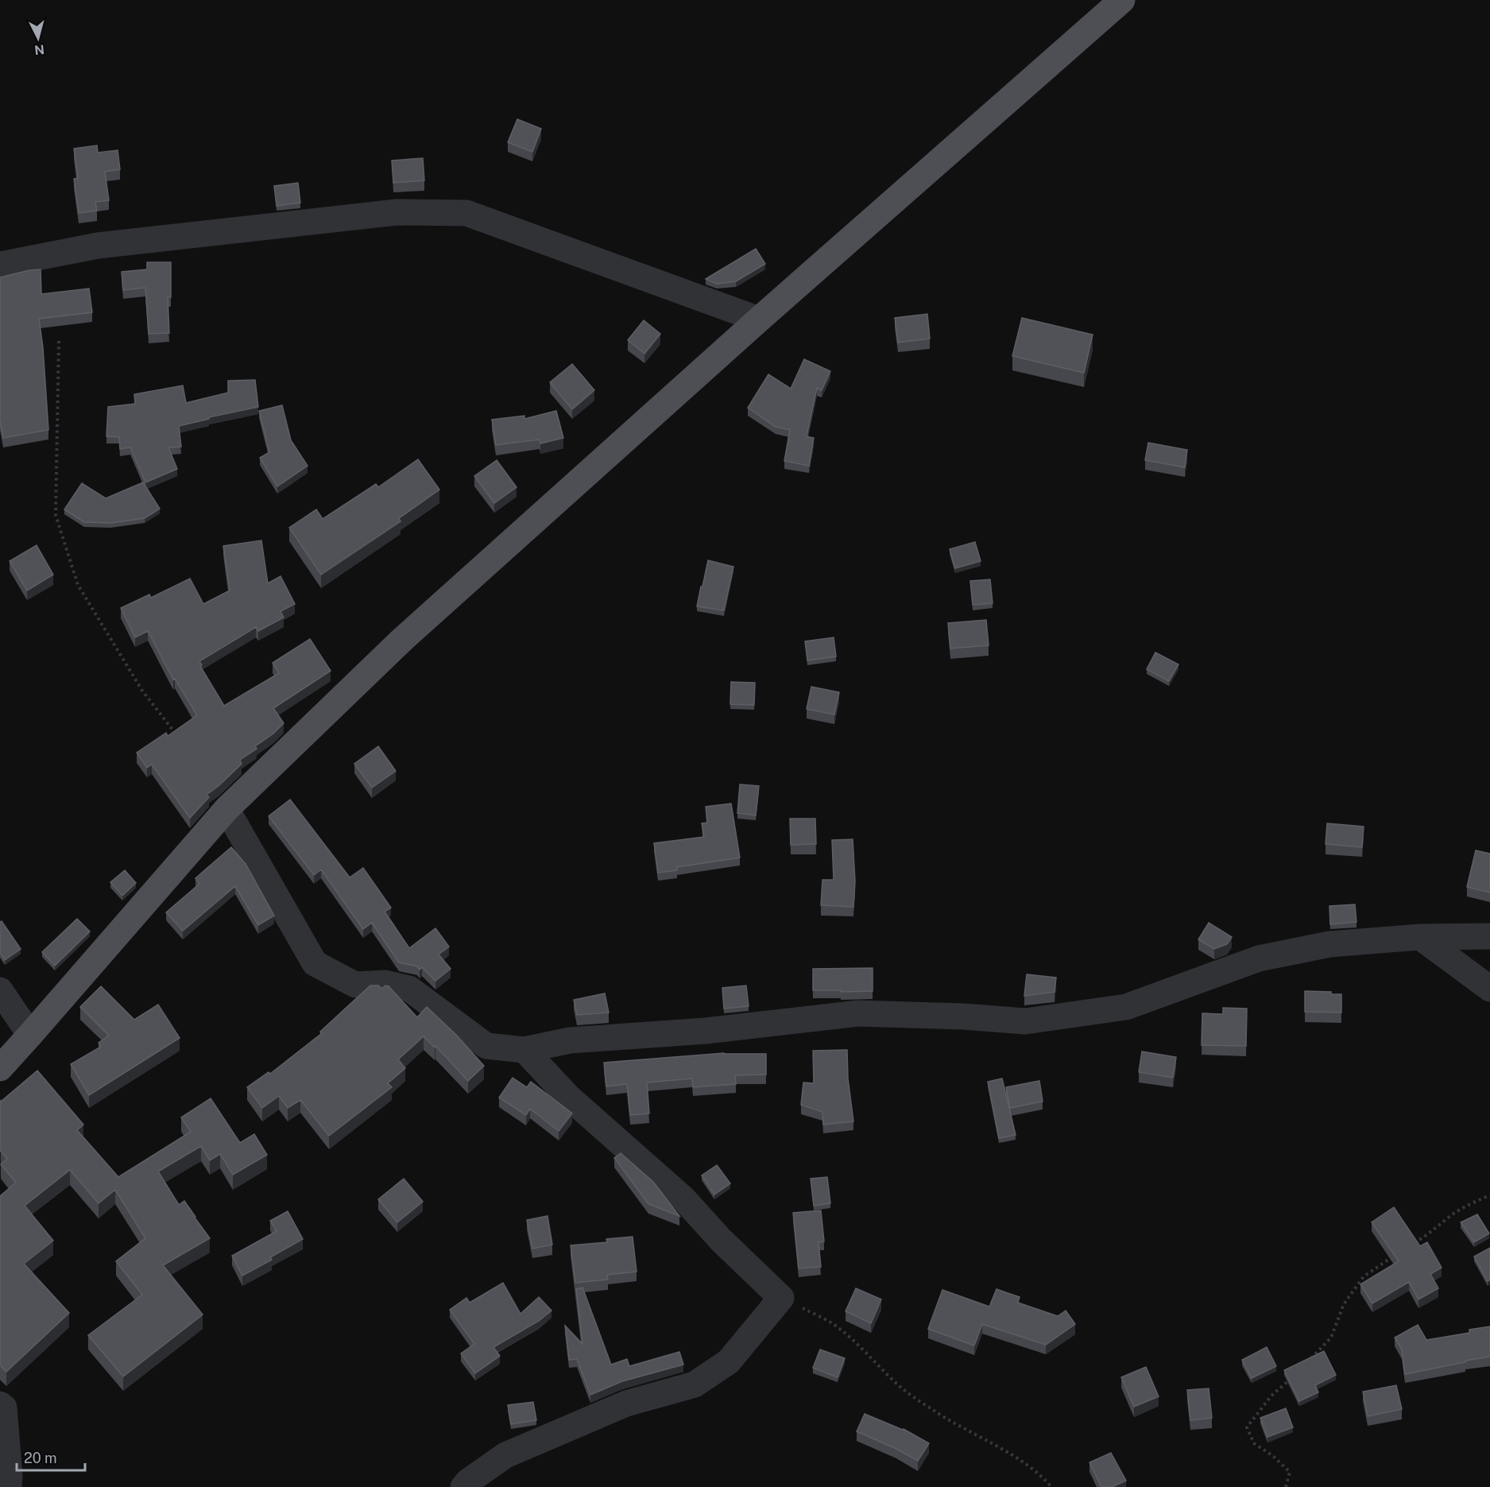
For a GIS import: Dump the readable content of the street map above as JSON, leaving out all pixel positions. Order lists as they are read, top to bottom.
{
  "scale_bar": "20 m",
  "north": "bottom"
}
